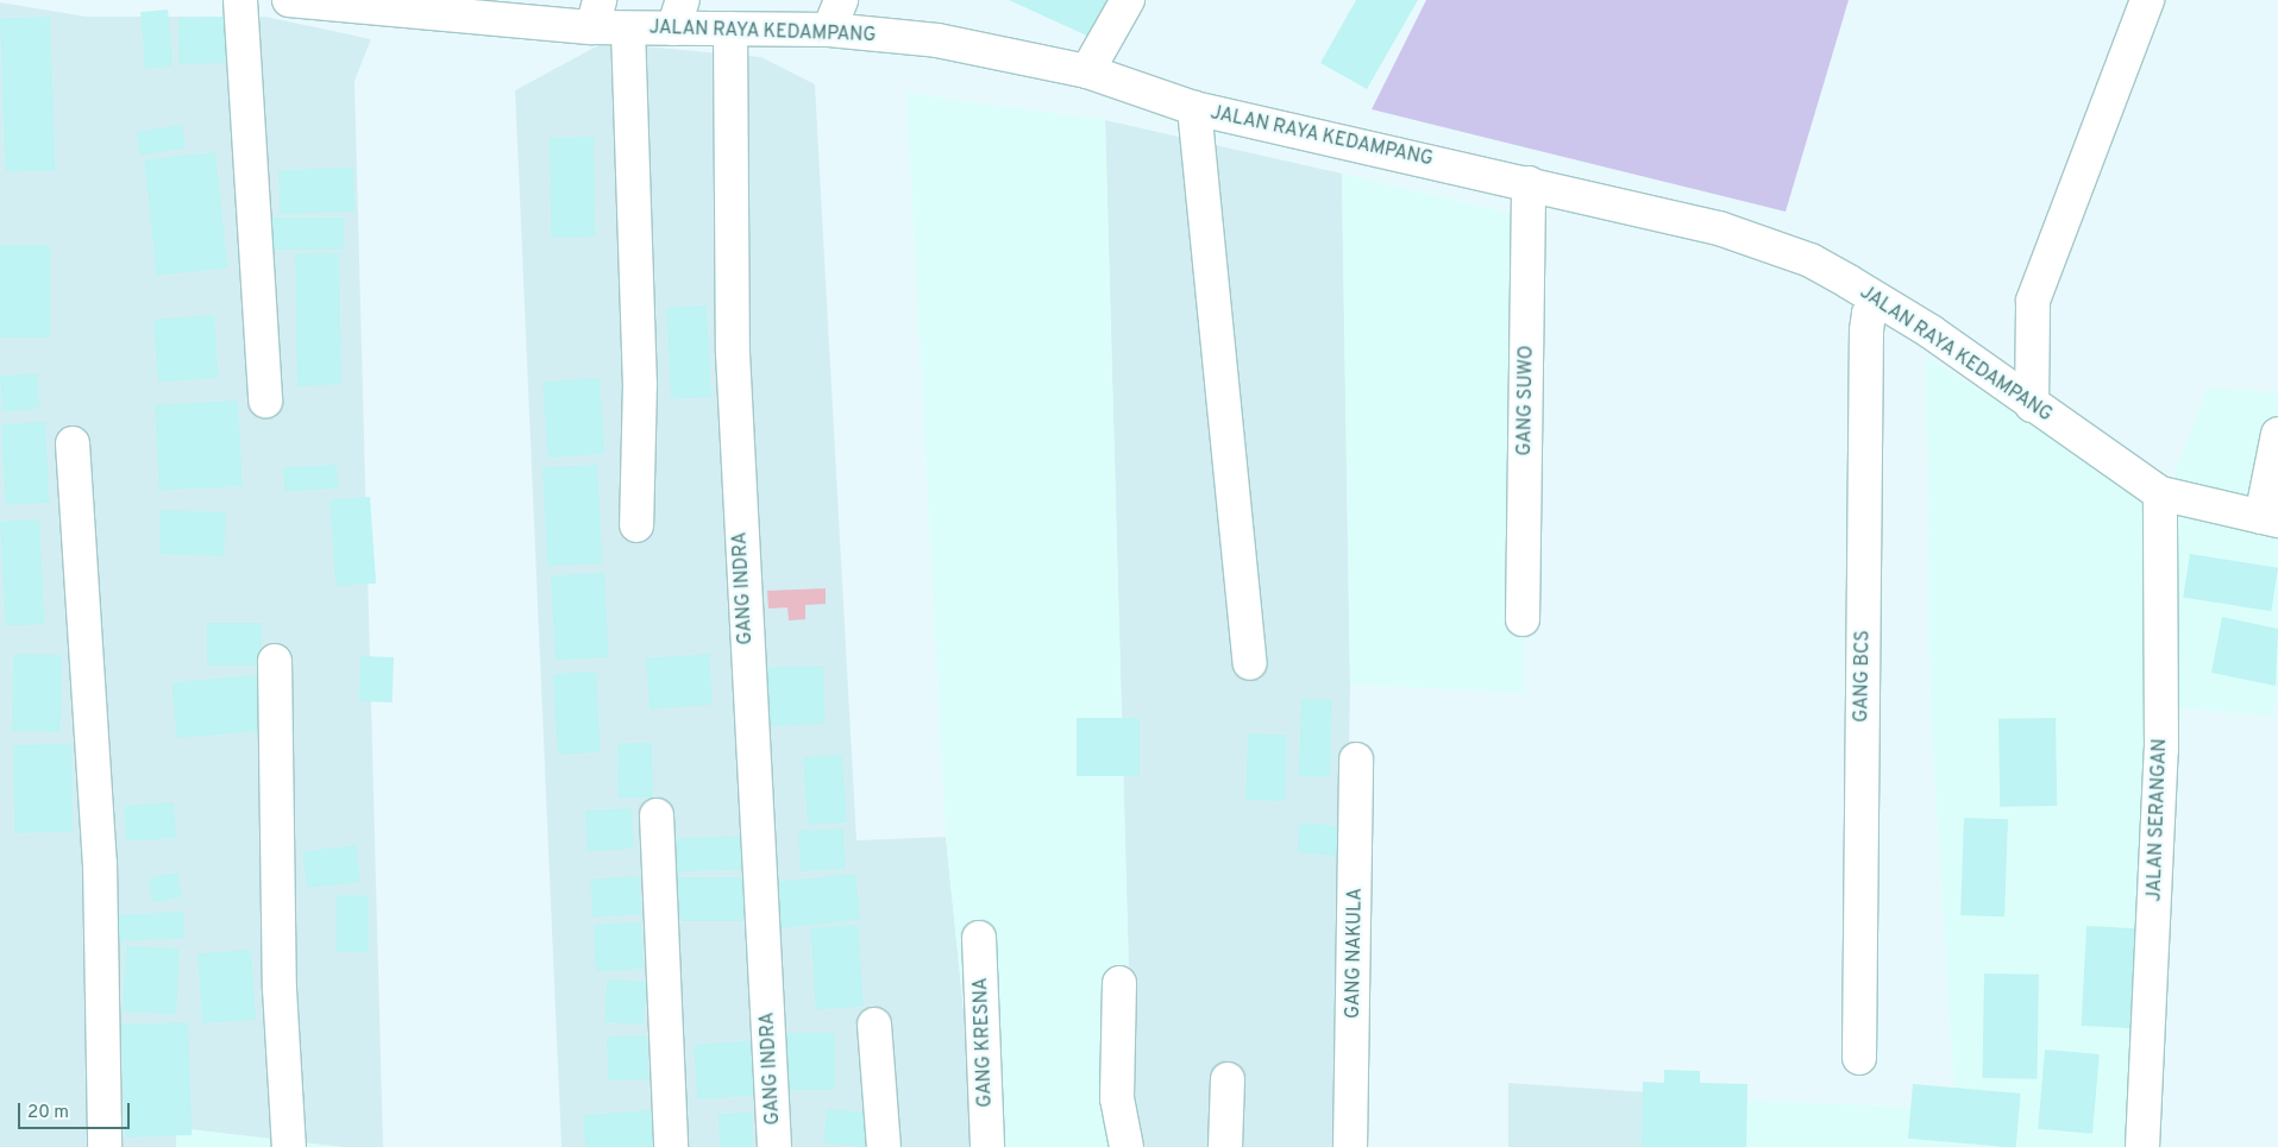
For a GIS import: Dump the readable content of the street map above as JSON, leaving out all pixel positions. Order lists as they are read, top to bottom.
{
  "streets": {
    "street": [
      "JALAN RAYA KEDAMPANG",
      "GANG SUWO",
      "GANG INDRA",
      "GANG BCS",
      "JALAN SERANGAN",
      "GANG NAKULA",
      "GANG KRESNA"
    ]
  },
  "crossings": [
    ["JALAN RAYA KEDAMPANG", "GANG SUWO"],
    ["JALAN RAYA KEDAMPANG", "GANG INDRA"],
    ["JALAN RAYA KEDAMPANG", "GANG BCS"],
    ["JALAN RAYA KEDAMPANG", "JALAN SERANGAN"]
  ],
  "scale_bar": "20 m"
}
